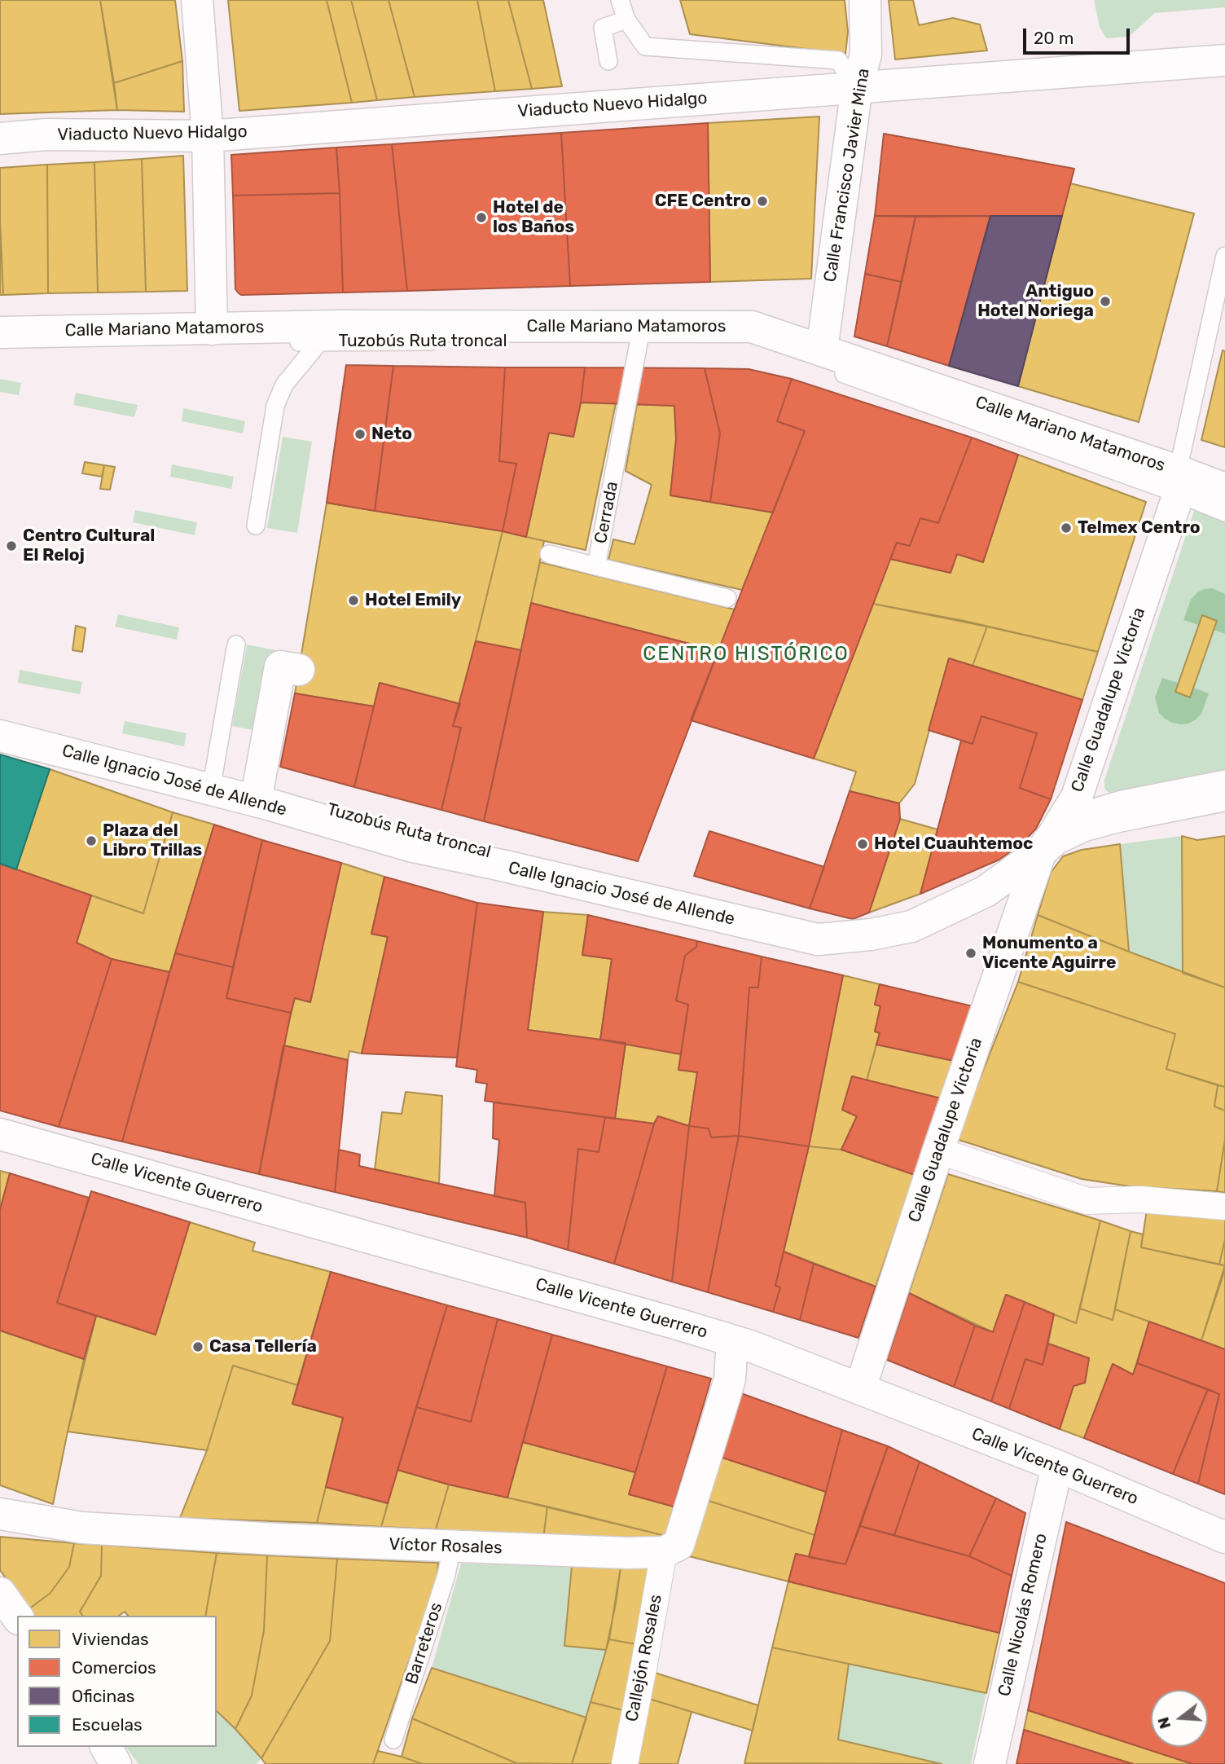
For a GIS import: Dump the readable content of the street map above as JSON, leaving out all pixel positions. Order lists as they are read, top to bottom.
{
  "streets": {
    "street": [
      "Viaducto Nuevo Hidalgo",
      "Calle Francisco Javier Mina",
      "Calle Mariano Matamoros",
      "Calle Guadalupe Victoria",
      "Calle Ignacio José de Allende",
      "Calle Vicente Guerrero",
      "Víctor Rosales",
      "Calle Nicolás Romero",
      "Callejón Rosales"
    ],
    "lane": ["Tuzobús Ruta troncal", "Cerrada", "Barreteros"]
  },
  "crossings": [
    ["Viaducto Nuevo Hidalgo", "Calle Francisco Javier Mina"],
    ["Calle Francisco Javier Mina", "Calle Mariano Matamoros"],
    ["Calle Mariano Matamoros", "Tuzobús Ruta troncal"],
    ["Calle Mariano Matamoros", "Cerrada"],
    ["Calle Mariano Matamoros", "Calle Guadalupe Victoria"],
    ["Calle Guadalupe Victoria", "Calle Ignacio José de Allende"],
    ["Calle Guadalupe Victoria", "Calle Vicente Guerrero"],
    ["Calle Vicente Guerrero", "Calle Nicolás Romero"],
    ["Víctor Rosales", "Barreteros"],
    ["Víctor Rosales", "Callejón Rosales"]
  ],
  "districts": ["CENTRO HISTÓRICO"],
  "places": [
    "CFE Centro",
    "Hotel de los Baños",
    "Antiguo Hotel Noriega",
    "Neto",
    "Telmex Centro",
    "Centro Cultural El Reloj",
    "Hotel Emily",
    "Plaza del Libro Trillas",
    "Hotel Cuauhtemoc",
    "Monumento a Vicente Aguirre",
    "Casa Tellería"
  ],
  "legend": [
    "Viviendas",
    "Comercios",
    "Oficinas",
    "Escuelas"
  ],
  "scale_bar": "20 m",
  "north": "left"
}
